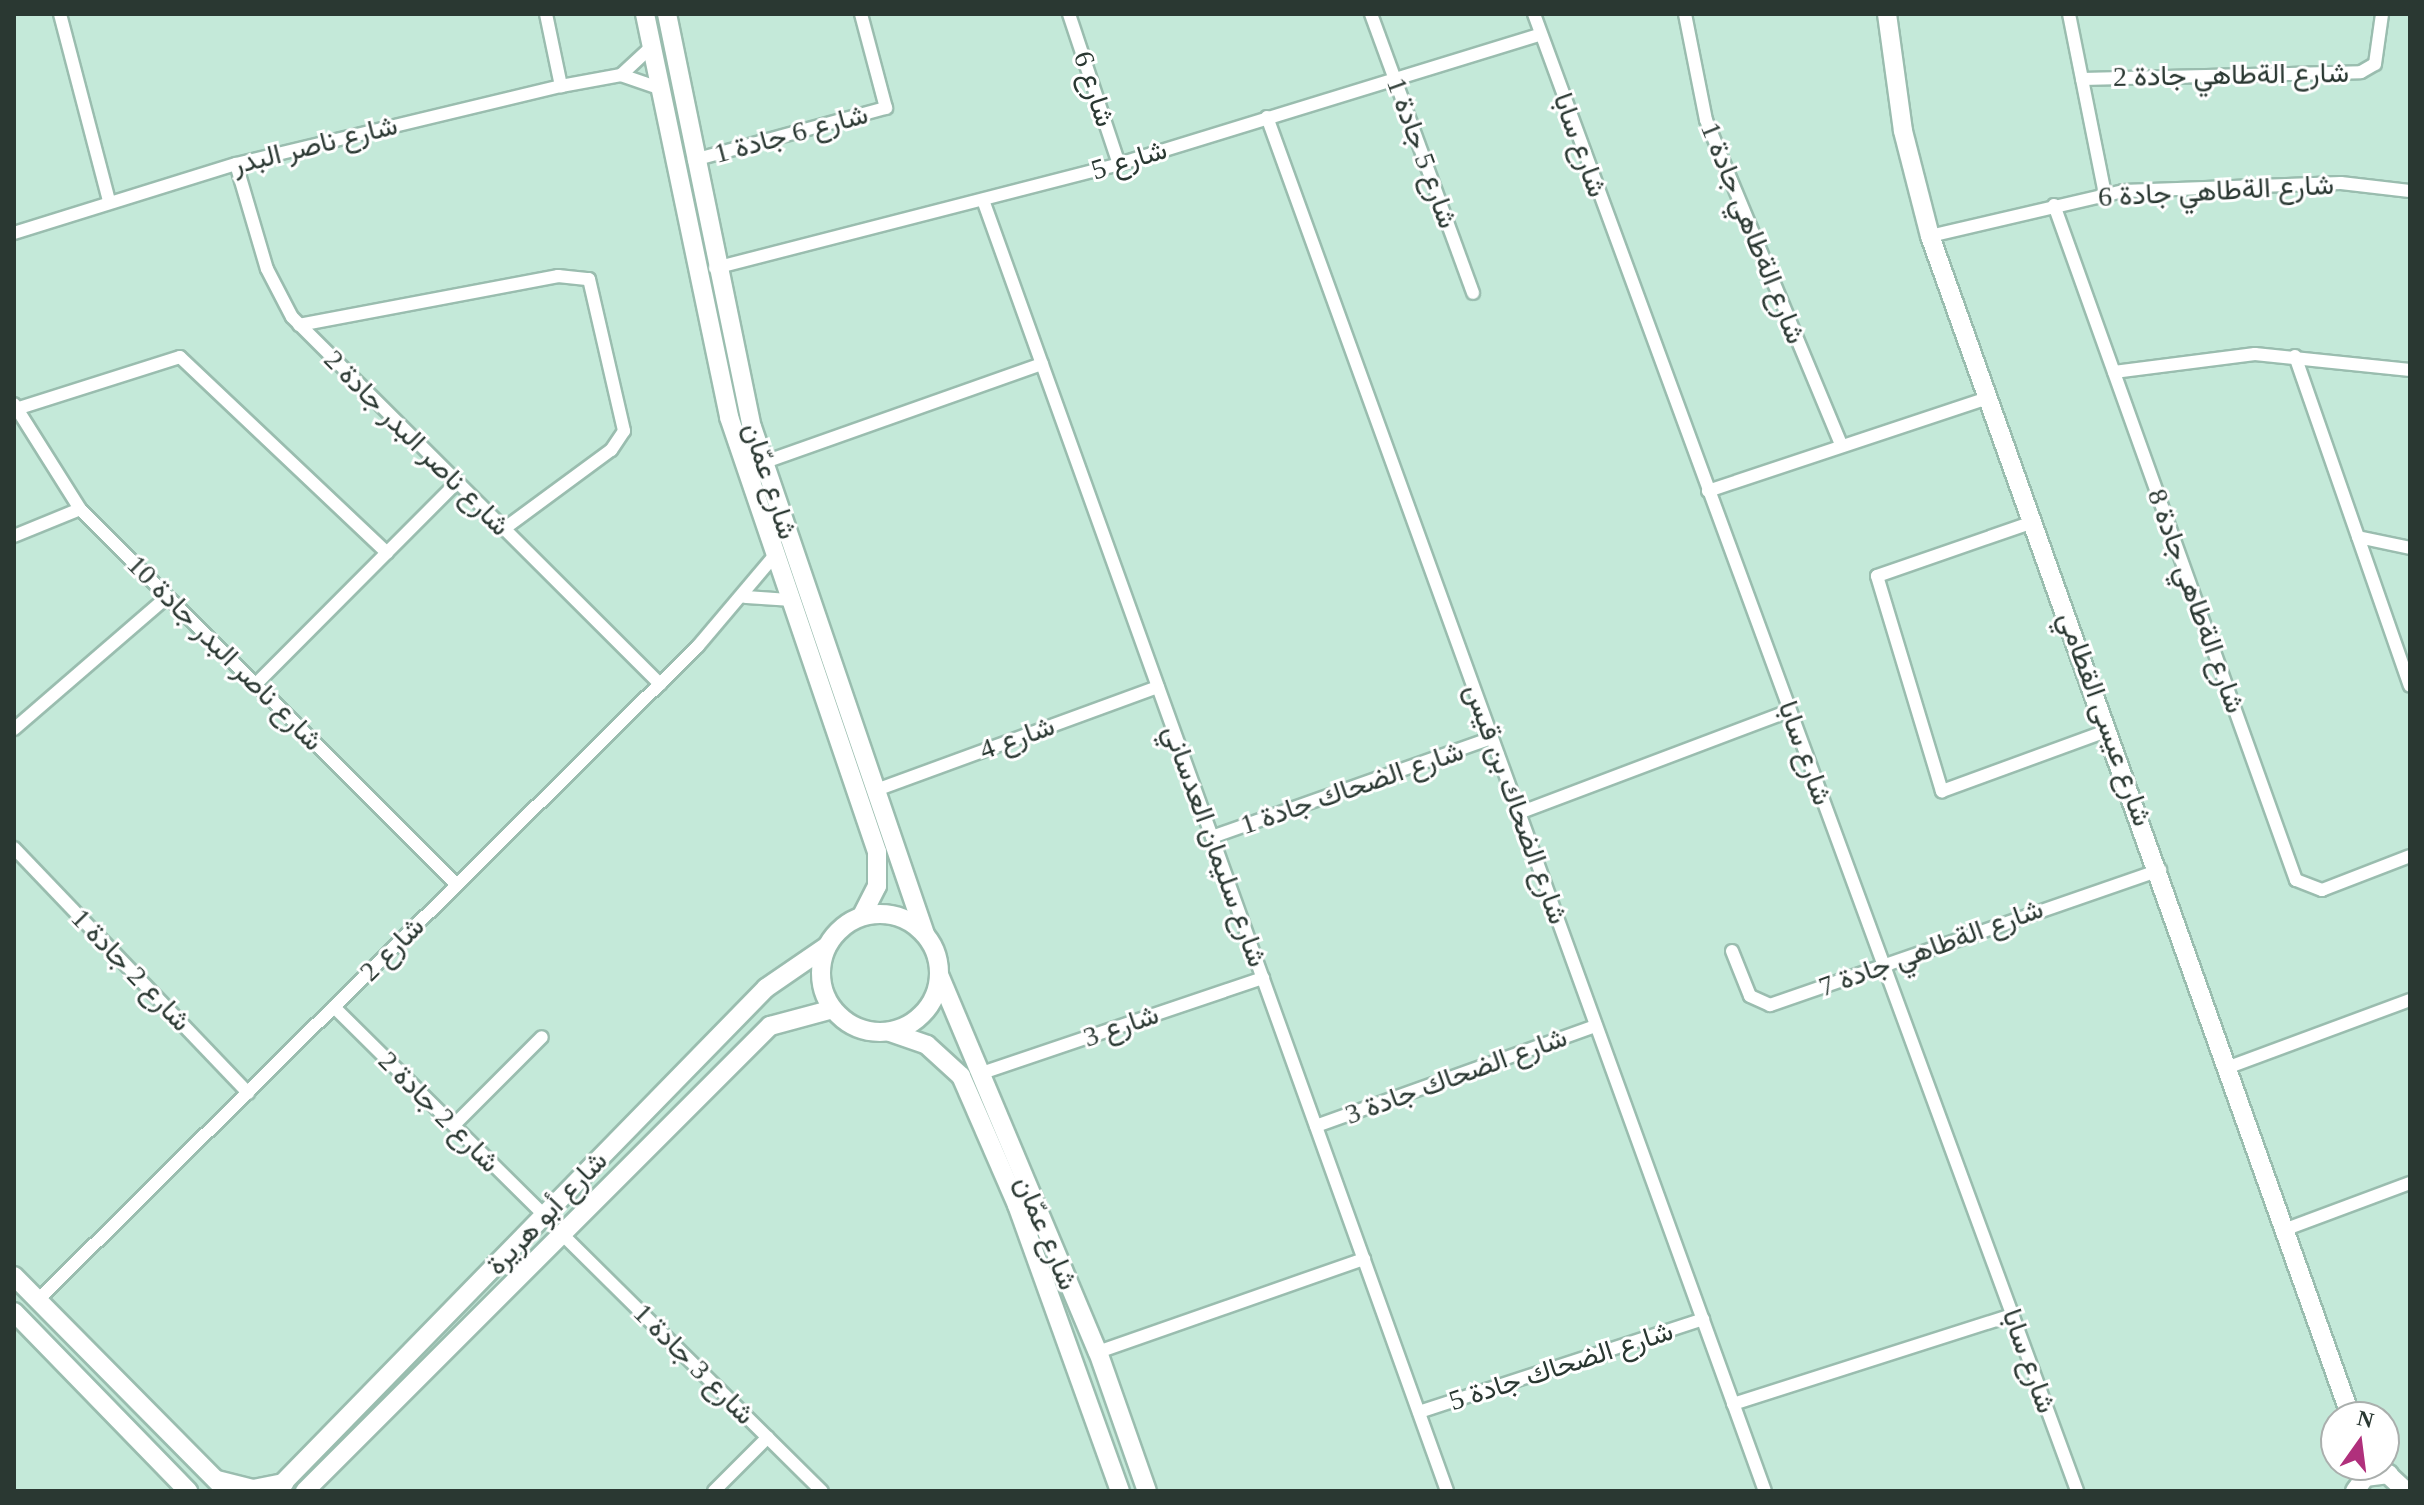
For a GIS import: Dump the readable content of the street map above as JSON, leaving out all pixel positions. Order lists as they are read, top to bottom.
{
  "streets": {
    "street": [
      "شارع الةطاهي جادة 2",
      "شارع 6",
      "شارع 6 جادة 1",
      "شارع ناصر البدر",
      "شارع سابا",
      "شارع 5 جادة 1",
      "شارع 5",
      "شارع الةطاهي جادة 6",
      "شارع الةطاهي جادة 1",
      "شارع ناصر البدر جادة 2",
      "شارع عمّان",
      "شارع الةطاهي جادة 8",
      "شارع ناصر البدر جادة 10",
      "شارع عيسى القطامي",
      "شارع 4",
      "شارع الضحاك جادة 1",
      "شارع الضحاك بن قيس",
      "شارع سليمان العدساني",
      "شارع الةطاهي جادة 7",
      "شارع 2",
      "شارع 2 جادة 1",
      "شارع 3",
      "شارع الضحاك جادة 3",
      "شارع 2 جادة 2",
      "شارع أبو هريرة",
      "شارع 3 جادة 1",
      "شارع الضحاك جادة 5"
    ]
  },
  "crossings": [
    ["شارع 6", "شارع 5"],
    ["شارع 6 جادة 1", "شارع عمّان"],
    ["شارع ناصر البدر", "شارع ناصر البدر جادة 2"],
    ["شارع ناصر البدر", "شارع عمّان"],
    ["شارع سابا", "شارع 5"],
    ["شارع سابا", "شارع الةطاهي جادة 7"],
    ["شارع 5 جادة 1", "شارع 5"],
    ["شارع 5", "شارع عمّان"],
    ["شارع 5", "شارع الضحاك بن قيس"],
    ["شارع 5", "شارع سليمان العدساني"],
    ["شارع الةطاهي جادة 6", "شارع الةطاهي جادة 8"],
    ["شارع الةطاهي جادة 6", "شارع عيسى القطامي"],
    ["شارع ناصر البدر جادة 2", "شارع 2"],
    ["شارع عمّان", "شارع 4"],
    ["شارع عمّان", "شارع 2"],
    ["شارع عمّان", "شارع 3"],
    ["شارع عمّان", "شارع أبو هريرة"],
    ["شارع ناصر البدر جادة 10", "شارع 2"],
    ["شارع عيسى القطامي", "شارع الةطاهي جادة 7"],
    ["شارع 4", "شارع سليمان العدساني"],
    ["شارع الضحاك جادة 1", "شارع الضحاك بن قيس"],
    ["شارع الضحاك جادة 1", "شارع سليمان العدساني"],
    ["شارع الضحاك بن قيس", "شارع الضحاك جادة 3"],
    ["شارع الضحاك بن قيس", "شارع الضحاك جادة 5"],
    ["شارع سليمان العدساني", "شارع 3"],
    ["شارع سليمان العدساني", "شارع الضحاك جادة 3"],
    ["شارع سليمان العدساني", "شارع الضحاك جادة 5"],
    ["شارع 2", "شارع 2 جادة 1"],
    ["شارع 2", "شارع 2 جادة 2"],
    ["شارع 2 جادة 2", "شارع أبو هريرة"],
    ["شارع أبو هريرة", "شارع 3 جادة 1"]
  ],
  "north": "top"
}
